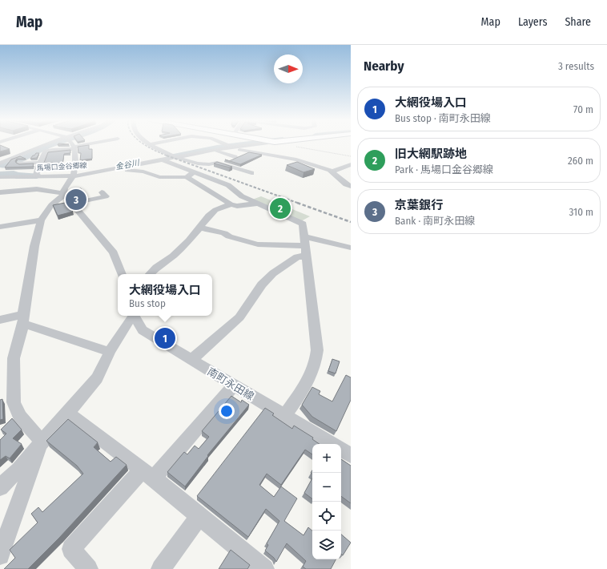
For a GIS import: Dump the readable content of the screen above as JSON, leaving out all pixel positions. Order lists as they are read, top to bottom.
{
  "streets": {
    "street": ["馬場口金谷郷線", "南町永田線"]
  },
  "water": ["金谷川"],
  "north": "right",
  "page": {
    "header": "Map",
    "nav": ["Map", "Layers", "Share"],
    "heading": ["Nearby", "3 results"],
    "list": [
      {
        "mark": "1",
        "name": "大網役場入口",
        "note": "Bus stop · 南町永田線",
        "value": "70 m"
      },
      {
        "mark": "2",
        "name": "旧大網駅跡地",
        "note": "Park · 馬場口金谷郷線",
        "value": "260 m"
      },
      {
        "mark": "3",
        "name": "京葉銀行",
        "note": "Bank · 南町永田線",
        "value": "310 m"
      }
    ],
    "pins": ["3", "2", "1"],
    "popup": ["大網役場入口", "Bus stop"],
    "map_buttons": ["+", "−"]
  }
}
